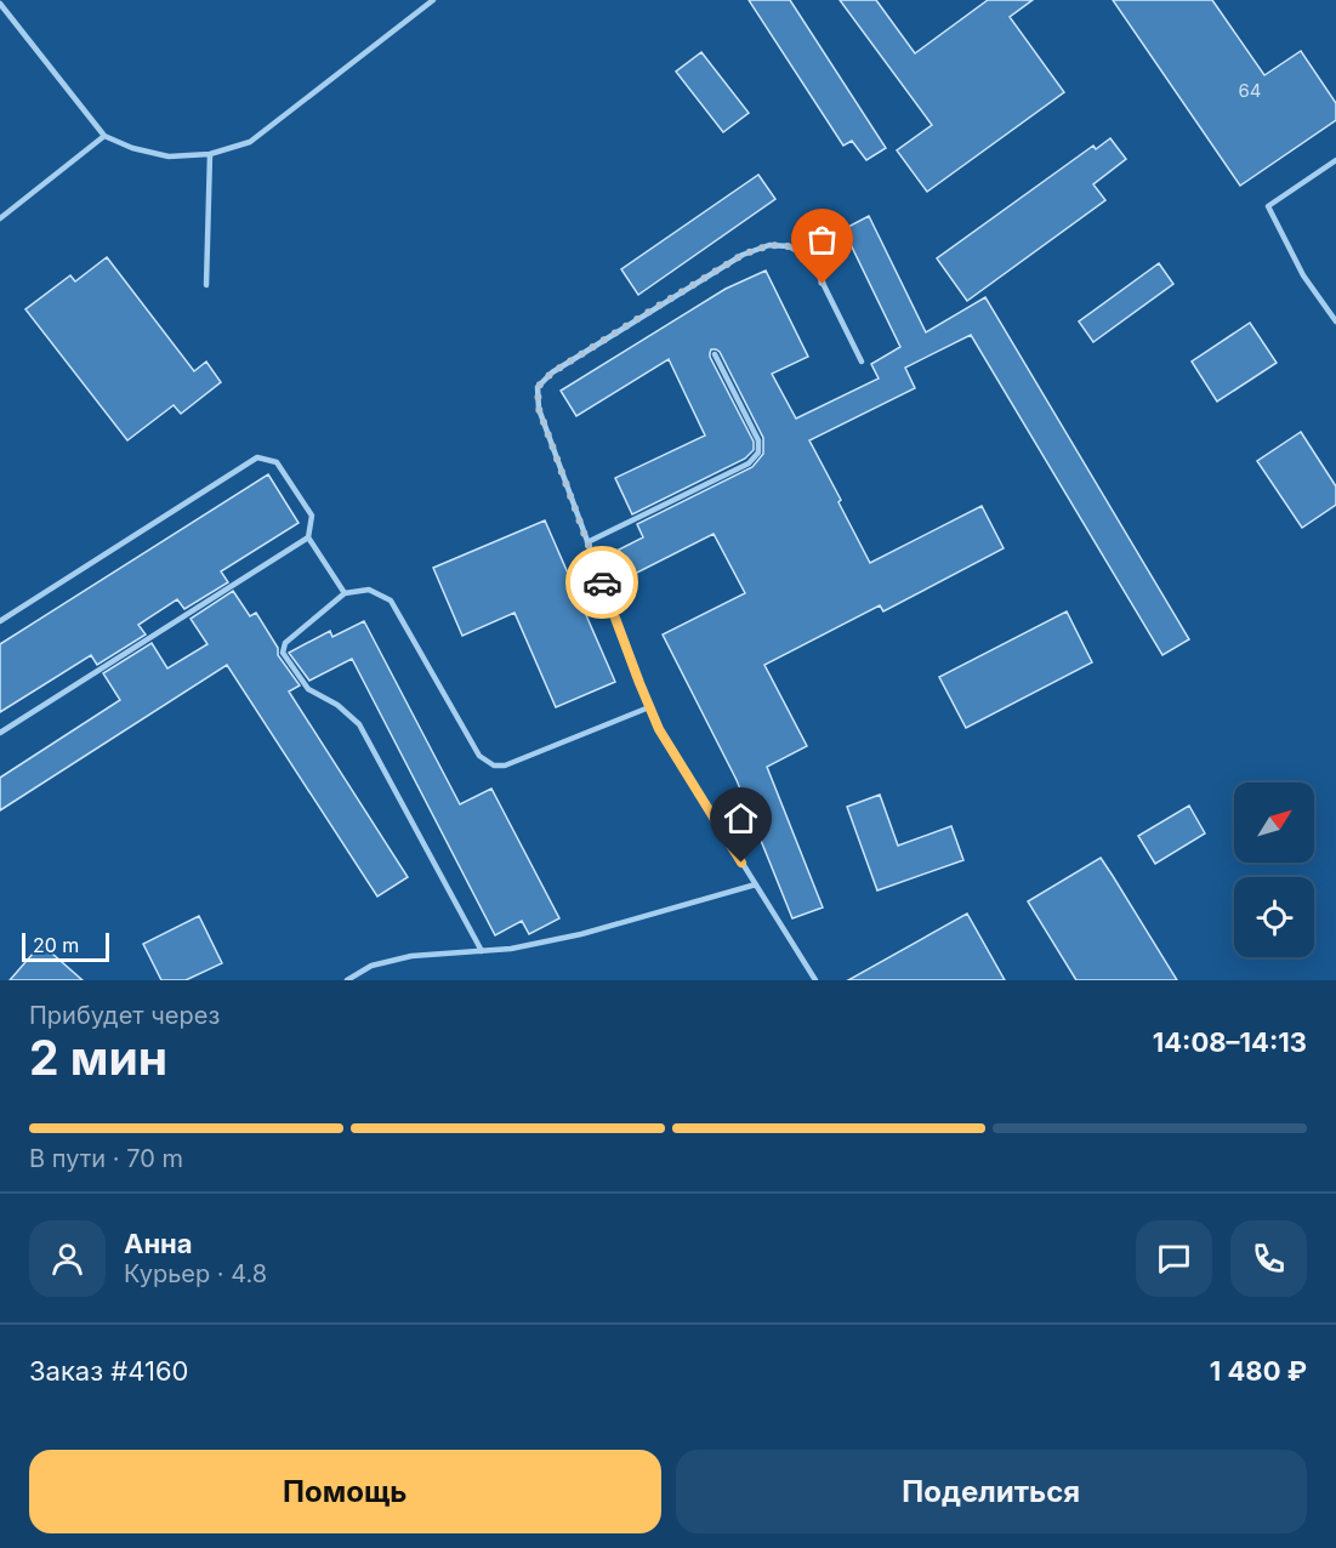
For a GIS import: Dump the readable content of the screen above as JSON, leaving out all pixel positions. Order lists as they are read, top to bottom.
{
  "house_numbers": ["64"],
  "scale_bar": "20 m",
  "north": "top right",
  "page": {
    "scale": "20 m",
    "heading": ["2 мин", "Прибудет через", "14:08–14:13"],
    "panel": [
      "Анна",
      "Курьер · 4.8",
      "Заказ #4160",
      "1 480 ₽"
    ],
    "bar": "В пути · 70 m",
    "buttons": ["Помощь", "Поделиться"]
  }
}
